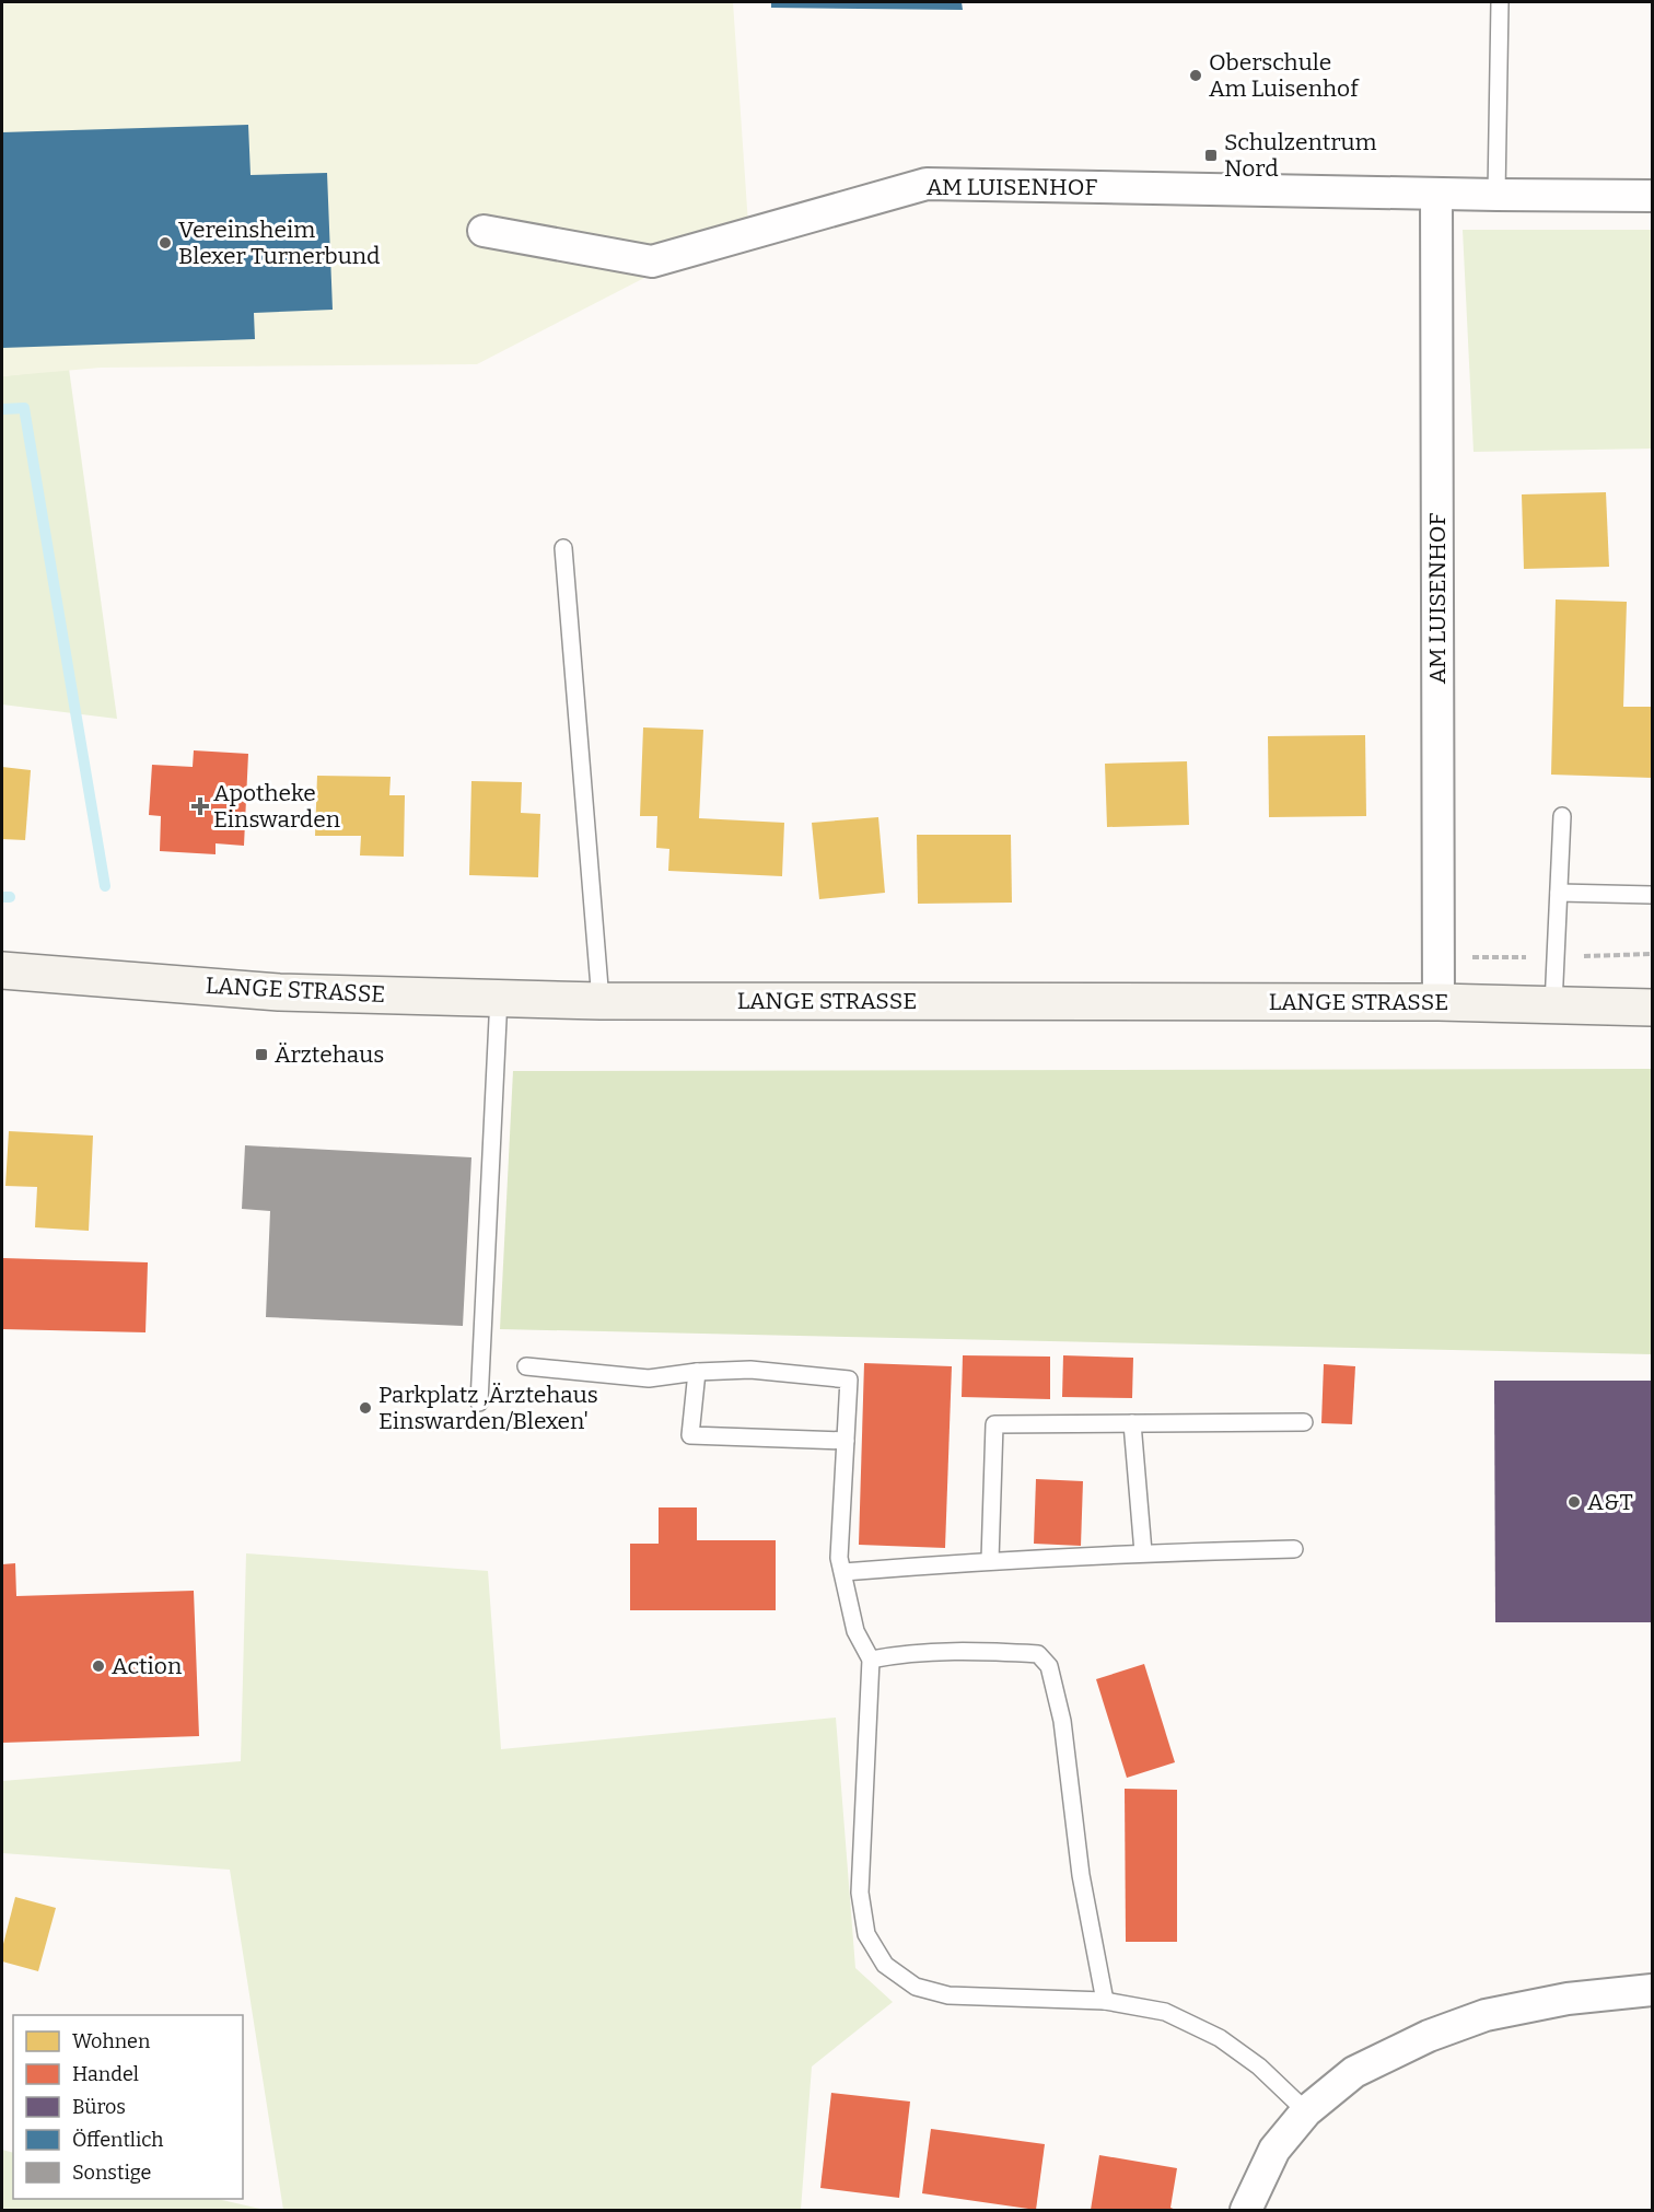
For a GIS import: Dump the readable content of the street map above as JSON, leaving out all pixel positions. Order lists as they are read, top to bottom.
{
  "streets": {
    "street": ["AM LUISENHOF", "LANGE STRASSE"]
  },
  "crossings": [
    ["AM LUISENHOF", "LANGE STRASSE"]
  ],
  "places": {
    "other": [
      "Oberschule Am Luisenhof",
      "Vereinsheim Blexer Turnerbund",
      "Parkplatz ,Ärztehaus Einswarden/Blexen'",
      "A&T",
      "Action"
    ],
    "transit": ["Schulzentrum Nord", "Ärztehaus"],
    "health": ["Apotheke Einswarden"]
  },
  "legend": [
    "Wohnen",
    "Handel",
    "Büros",
    "Öffentlich",
    "Sonstige"
  ]
}
